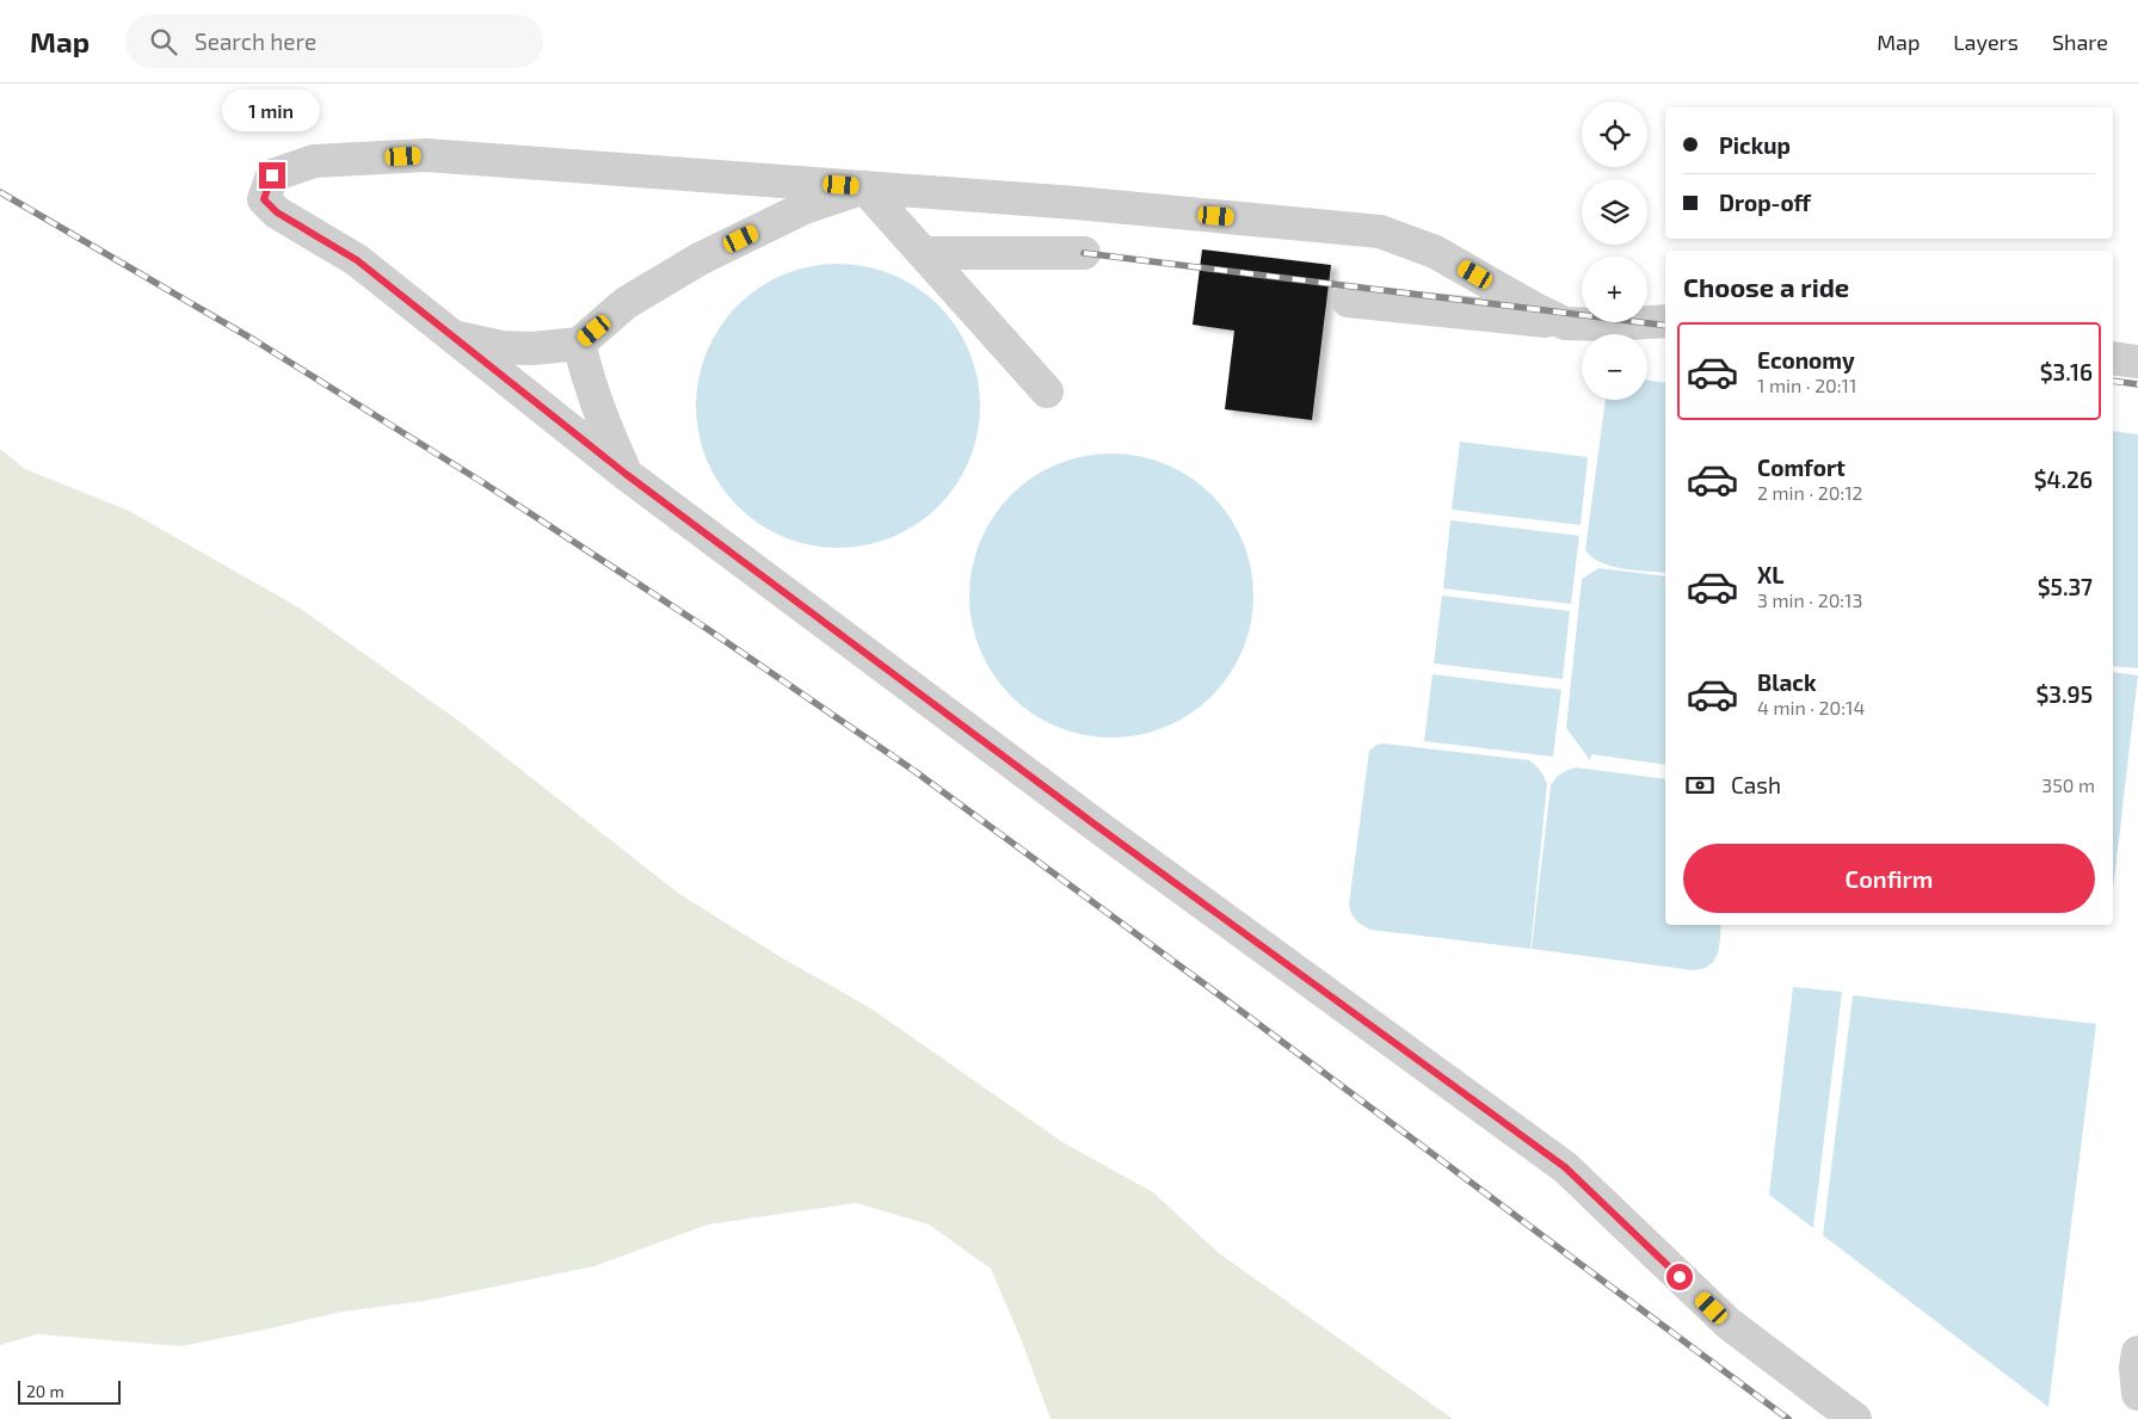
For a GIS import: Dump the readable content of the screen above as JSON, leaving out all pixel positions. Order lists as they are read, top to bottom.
{
  "scale_bar": "20 m",
  "page": {
    "header": "Map",
    "search": "Search here",
    "nav": ["Map", "Layers", "Share"],
    "bubble": "1 min",
    "map_buttons": ["+", "−"],
    "banner": ["Pickup", "Drop-off"],
    "heading": "Choose a ride",
    "list": [
      {
        "name": "Economy",
        "note": "1 min · 20:11",
        "value": "$3.16"
      },
      {
        "name": "Comfort",
        "note": "2 min · 20:12",
        "value": "$4.26"
      },
      {
        "name": "XL",
        "note": "3 min · 20:13",
        "value": "$5.37"
      },
      {
        "name": "Black",
        "note": "4 min · 20:14",
        "value": "$3.95"
      }
    ],
    "pay": ["Cash", "350 m"],
    "buttons": "Confirm",
    "scale": "20 m"
  }
}
